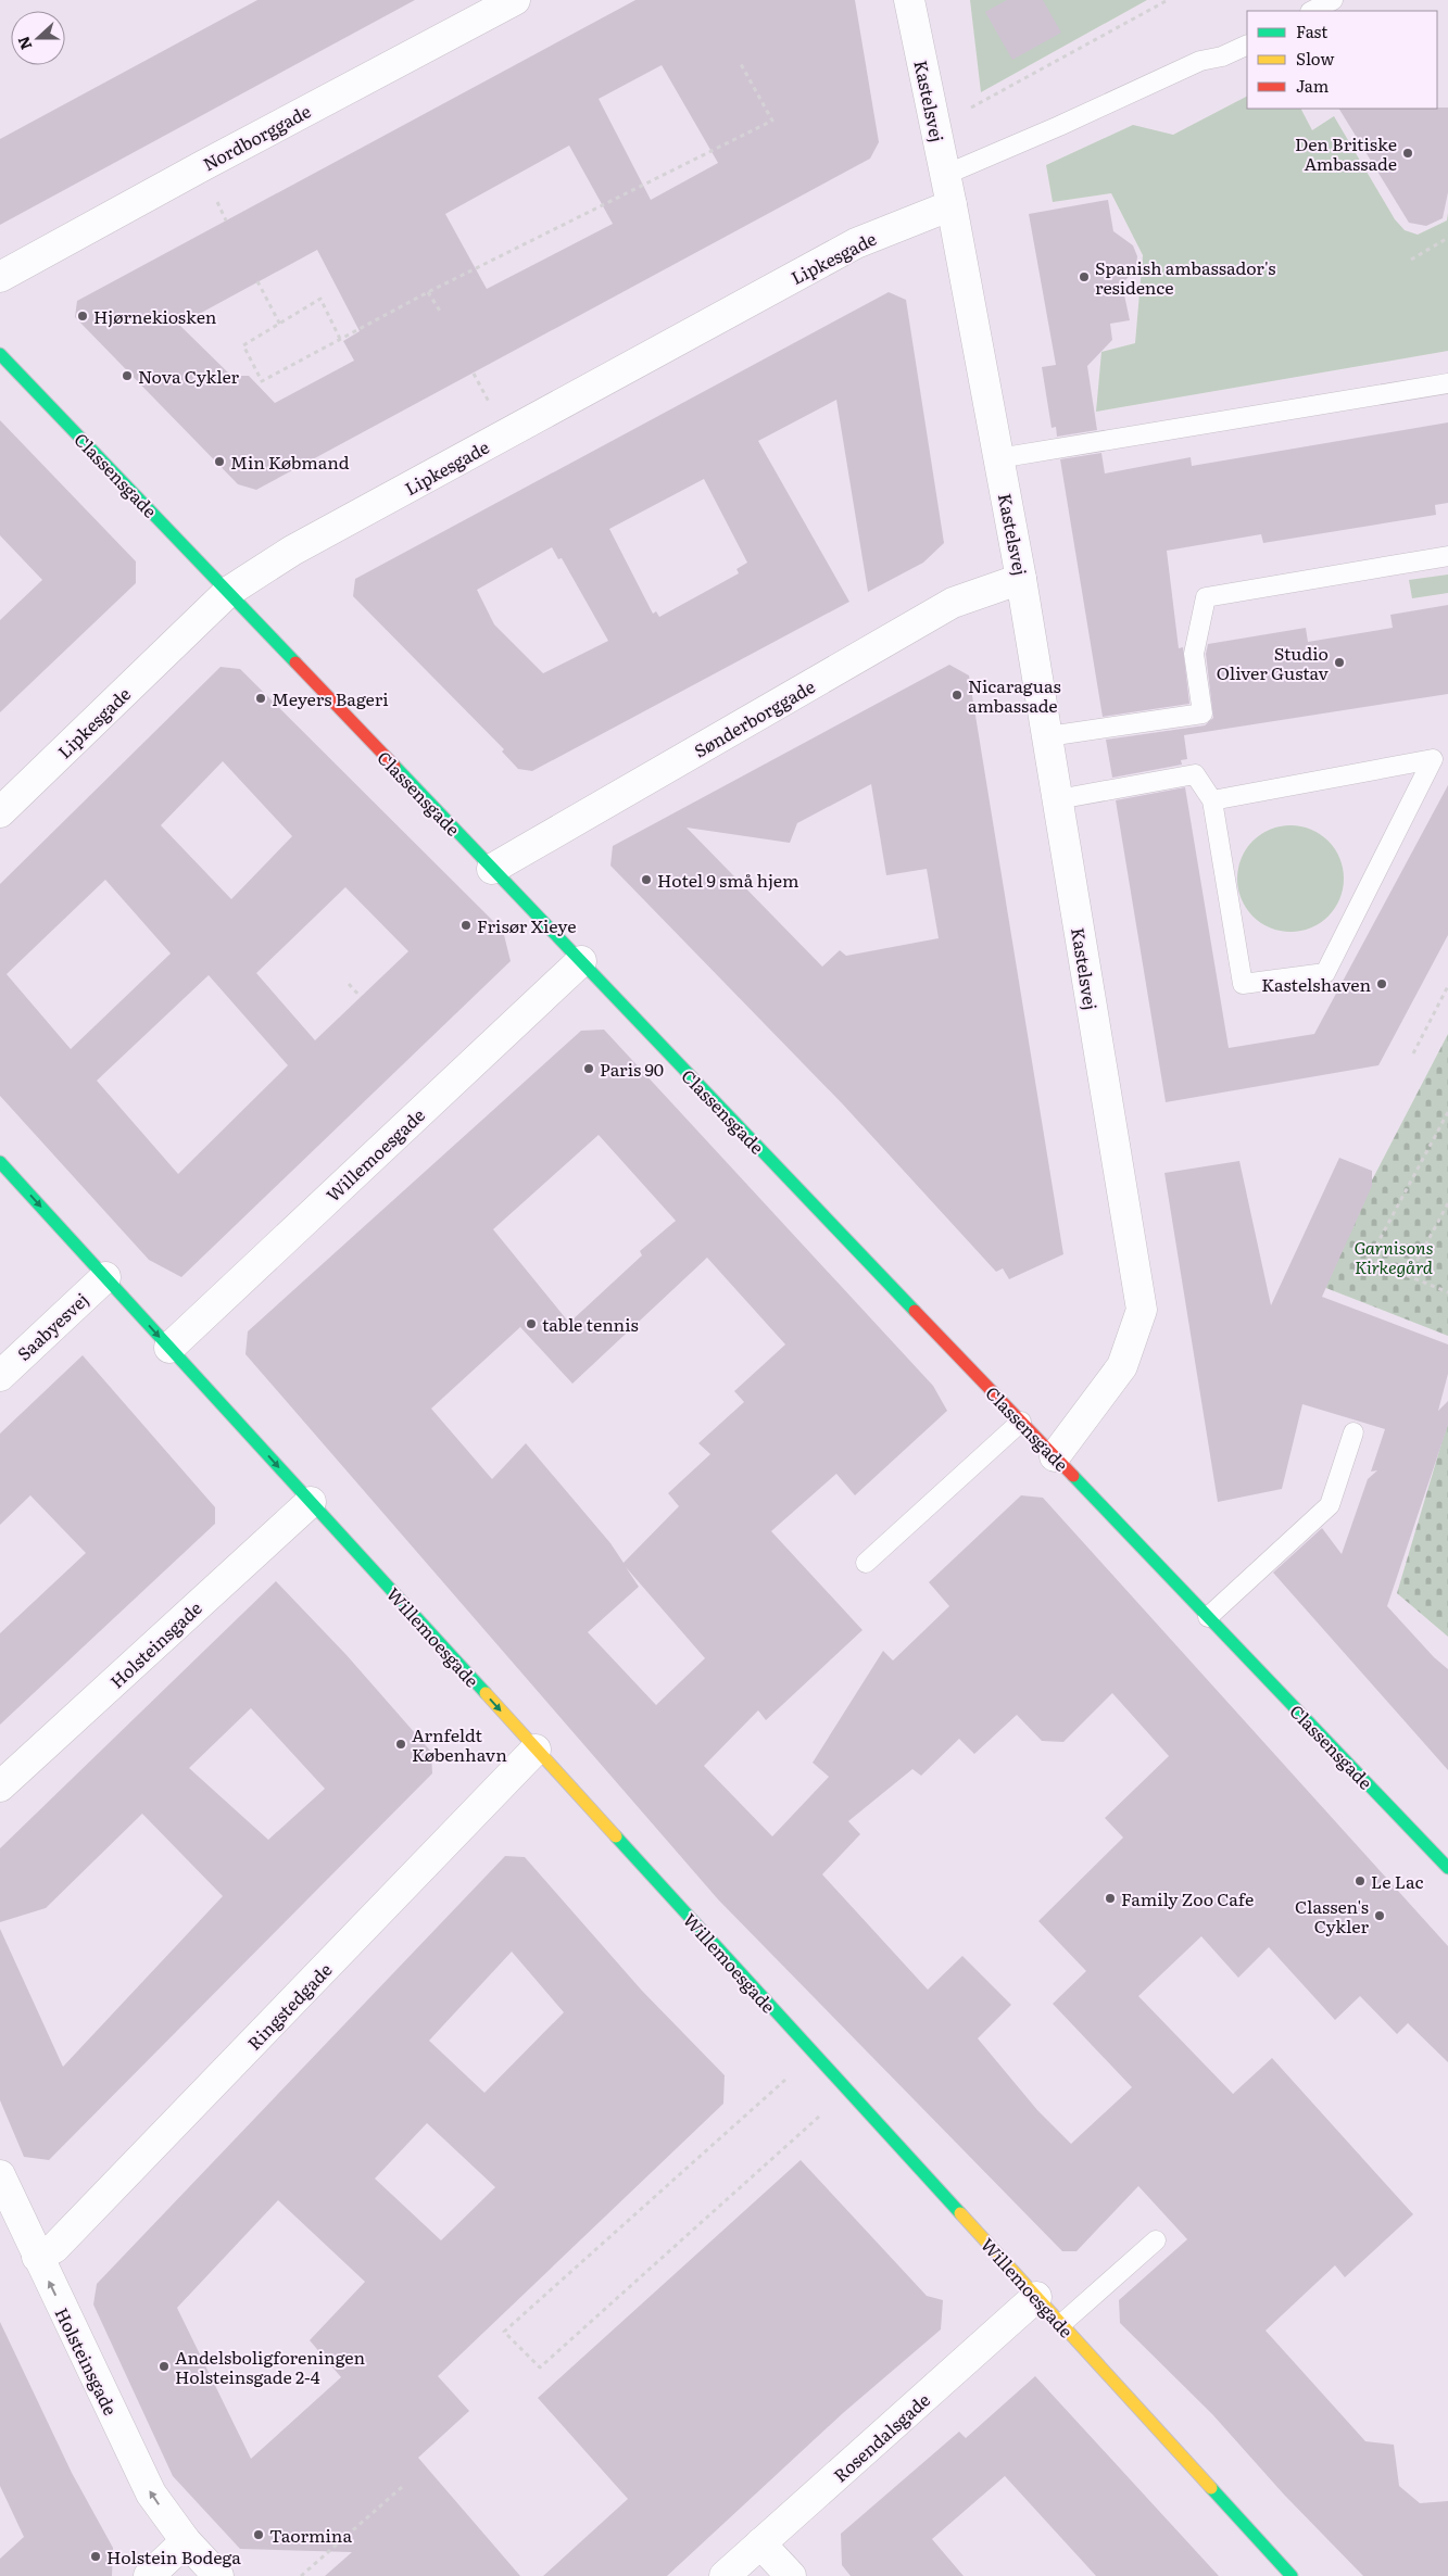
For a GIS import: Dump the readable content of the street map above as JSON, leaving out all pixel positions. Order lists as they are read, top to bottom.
{
  "streets": {
    "street": [
      "Kastelsvej",
      "Nordborggade",
      "Lipkesgade",
      "Classensgade",
      "Sønderborggade",
      "Willemoesgade",
      "Saabyesvej",
      "Holsteinsgade",
      "Ringstedgade",
      "Rosendalsgade"
    ]
  },
  "crossings": [
    ["Kastelsvej", "Lipkesgade"],
    ["Kastelsvej", "Classensgade"],
    ["Kastelsvej", "Sønderborggade"],
    ["Lipkesgade", "Classensgade"],
    ["Classensgade", "Sønderborggade"],
    ["Classensgade", "Willemoesgade"],
    ["Willemoesgade", "Saabyesvej"],
    ["Willemoesgade", "Holsteinsgade"],
    ["Willemoesgade", "Ringstedgade"],
    ["Willemoesgade", "Rosendalsgade"],
    ["Holsteinsgade", "Ringstedgade"]
  ],
  "one_way": ["Holsteinsgade"],
  "parks": ["Garnisons Kirkegård"],
  "places": [
    "Den Britiske Ambassade",
    "Spanish ambassador's residence",
    "Hjørnekiosken",
    "Nova Cykler",
    "Min Købmand",
    "Studio Oliver Gustav",
    "Nicaraguas ambassade",
    "Meyers Bageri",
    "Hotel 9 små hjem",
    "Frisør Xieye",
    "Kastelshaven",
    "Paris 90",
    "table tennis",
    "Arnfeldt København",
    "Le Lac",
    "Family Zoo Cafe",
    "Classen's Cykler",
    "Andelsboligforeningen Holsteinsgade 2-4",
    "Taormina",
    "Holstein Bodega"
  ],
  "legend": ["Fast", "Slow", "Jam"],
  "north": "left"
}
